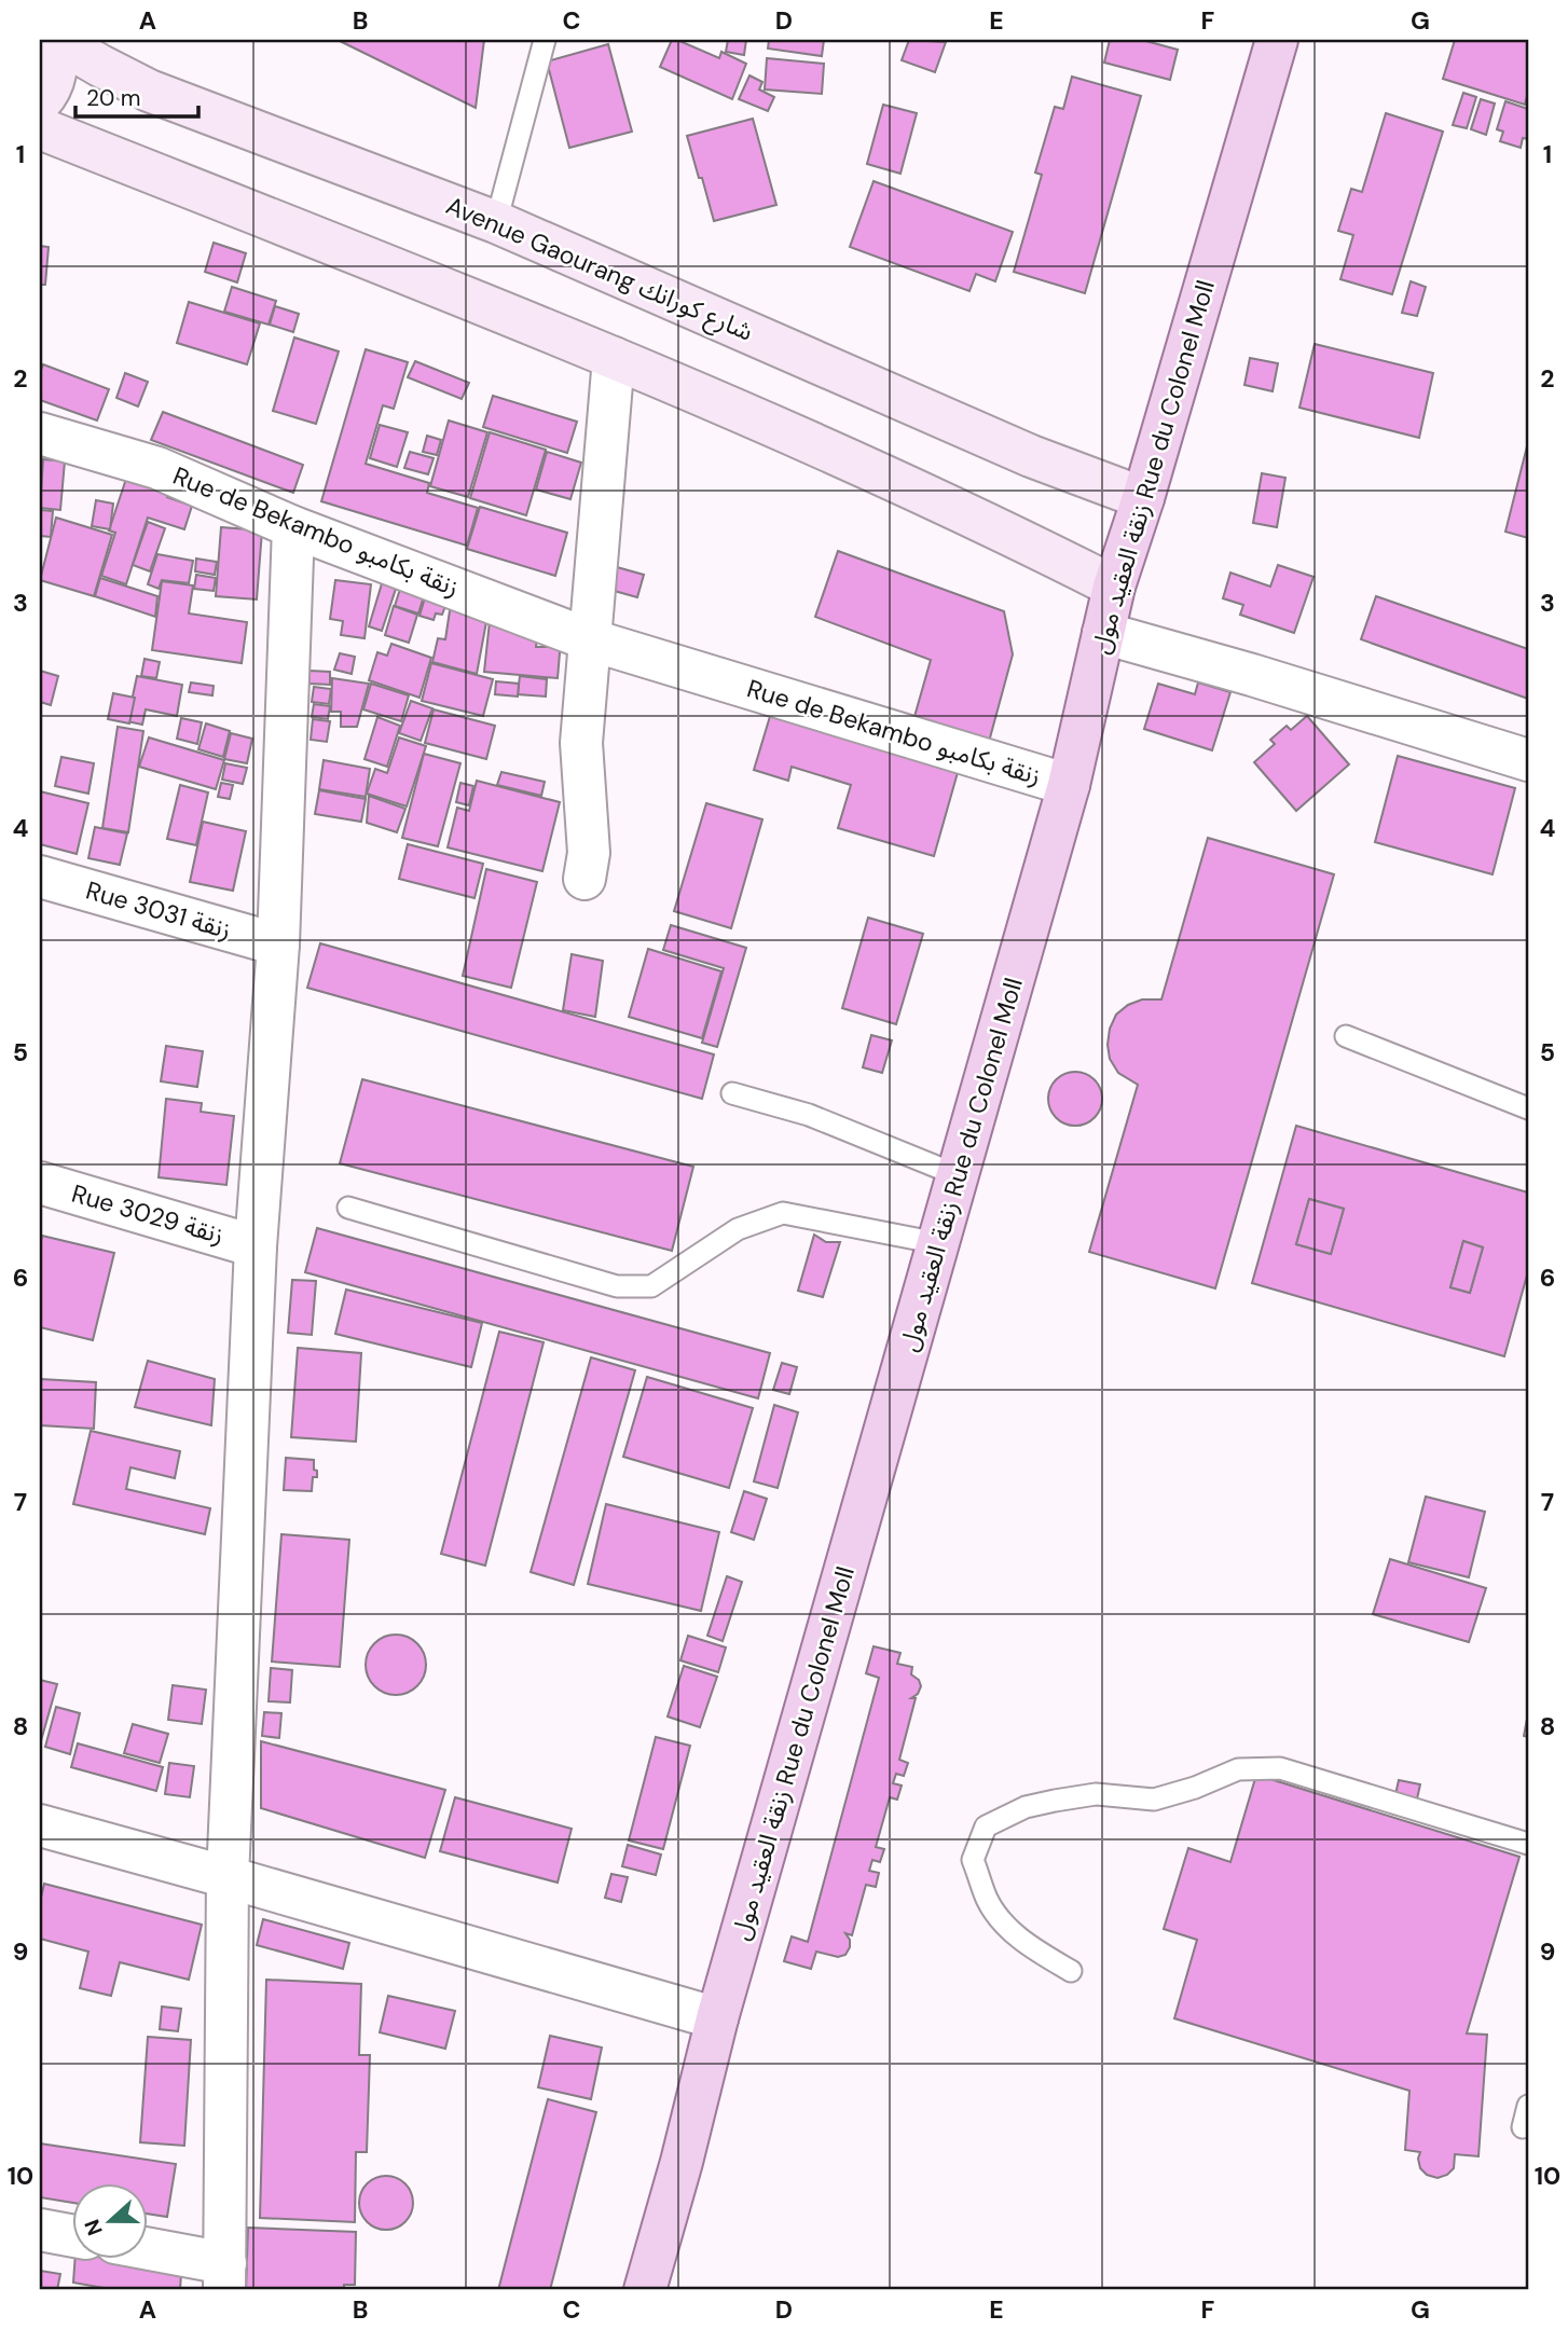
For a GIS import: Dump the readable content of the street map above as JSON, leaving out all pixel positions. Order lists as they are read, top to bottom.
{
  "streets": {
    "main road": ["Avenue Gaourang شارع كورانك", "زنقة العقيد مول Rue du Colonel Moll"],
    "street": ["Rue de Bekambo زنقة بكامبو", "Rue 3031 زنقة", "Rue 3029 زنقة"]
  },
  "crossings": [
    ["Avenue Gaourang شارع كورانك", "زنقة العقيد مول Rue du Colonel Moll"],
    ["زنقة العقيد مول Rue du Colonel Moll", "Rue de Bekambo زنقة بكامبو"]
  ],
  "scale_bar": "20 m",
  "north": "left",
  "grid": {
    "columns": [
      "A",
      "B",
      "C",
      "D",
      "E",
      "F",
      "G"
    ],
    "rows": [
      "1",
      "2",
      "3",
      "4",
      "5",
      "6",
      "7",
      "8",
      "9",
      "10"
    ]
  }
}
